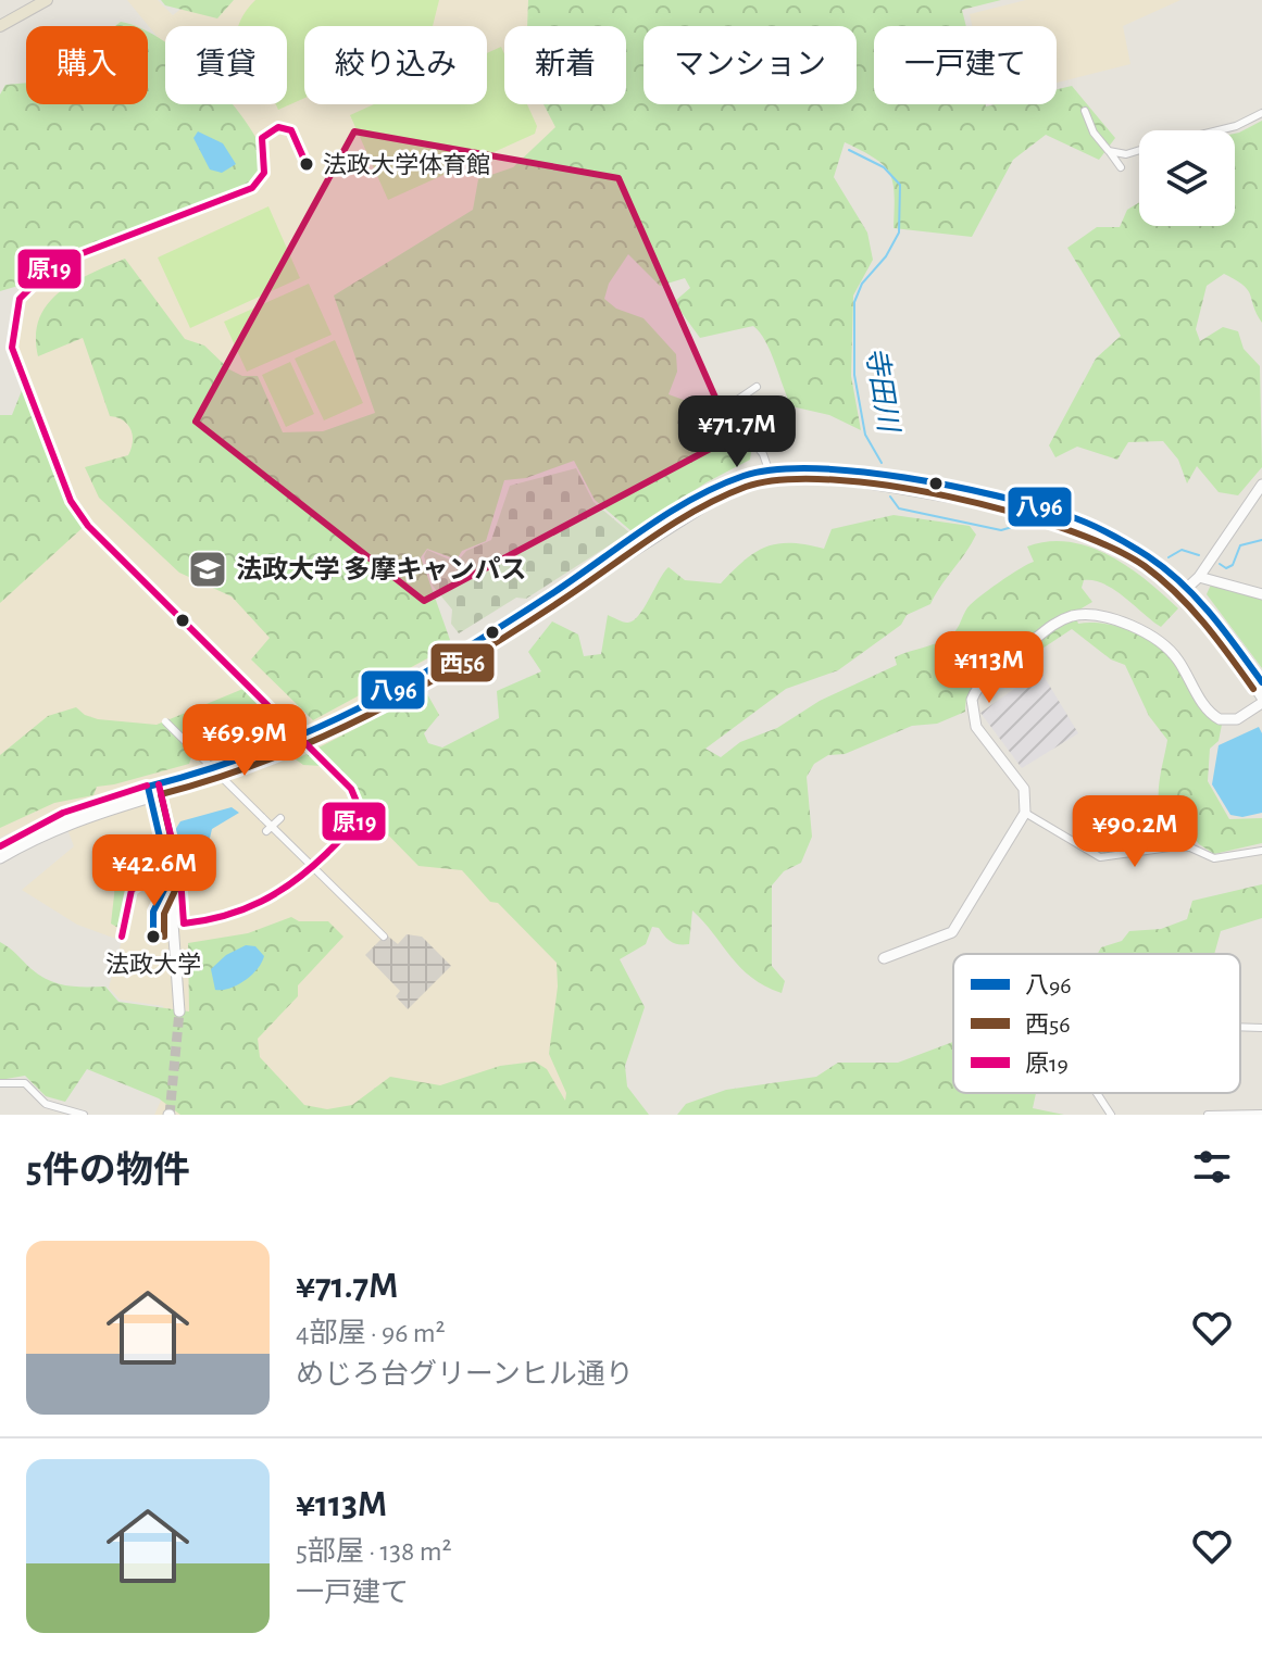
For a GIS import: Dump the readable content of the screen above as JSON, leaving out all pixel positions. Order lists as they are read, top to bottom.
{
  "water": ["寺田川"],
  "places": {
    "other": ["法政大学体育館", "法政大学"],
    "school or university": ["法政大学 多摩キャンパス"]
  },
  "lines": ["transit line 原19", "transit line 八96", "transit line 西56"],
  "legend": ["八96", "西56", "原19"],
  "page": {
    "chip": [
      "購入",
      "賃貸",
      "絞り込み",
      "新着",
      "マンション",
      "一戸建て"
    ],
    "price": [
      "¥71.7M",
      "¥113M",
      "¥69.9M",
      "¥90.2M",
      "¥42.6M"
    ],
    "heading": "5件の物件",
    "list": [
      {
        "name": "¥71.7M",
        "note": "4部屋 · 96 m² · めじろ台グリーンヒル通り"
      },
      {
        "name": "¥113M",
        "note": "5部屋 · 138 m² · 一戸建て"
      }
    ]
  }
}
